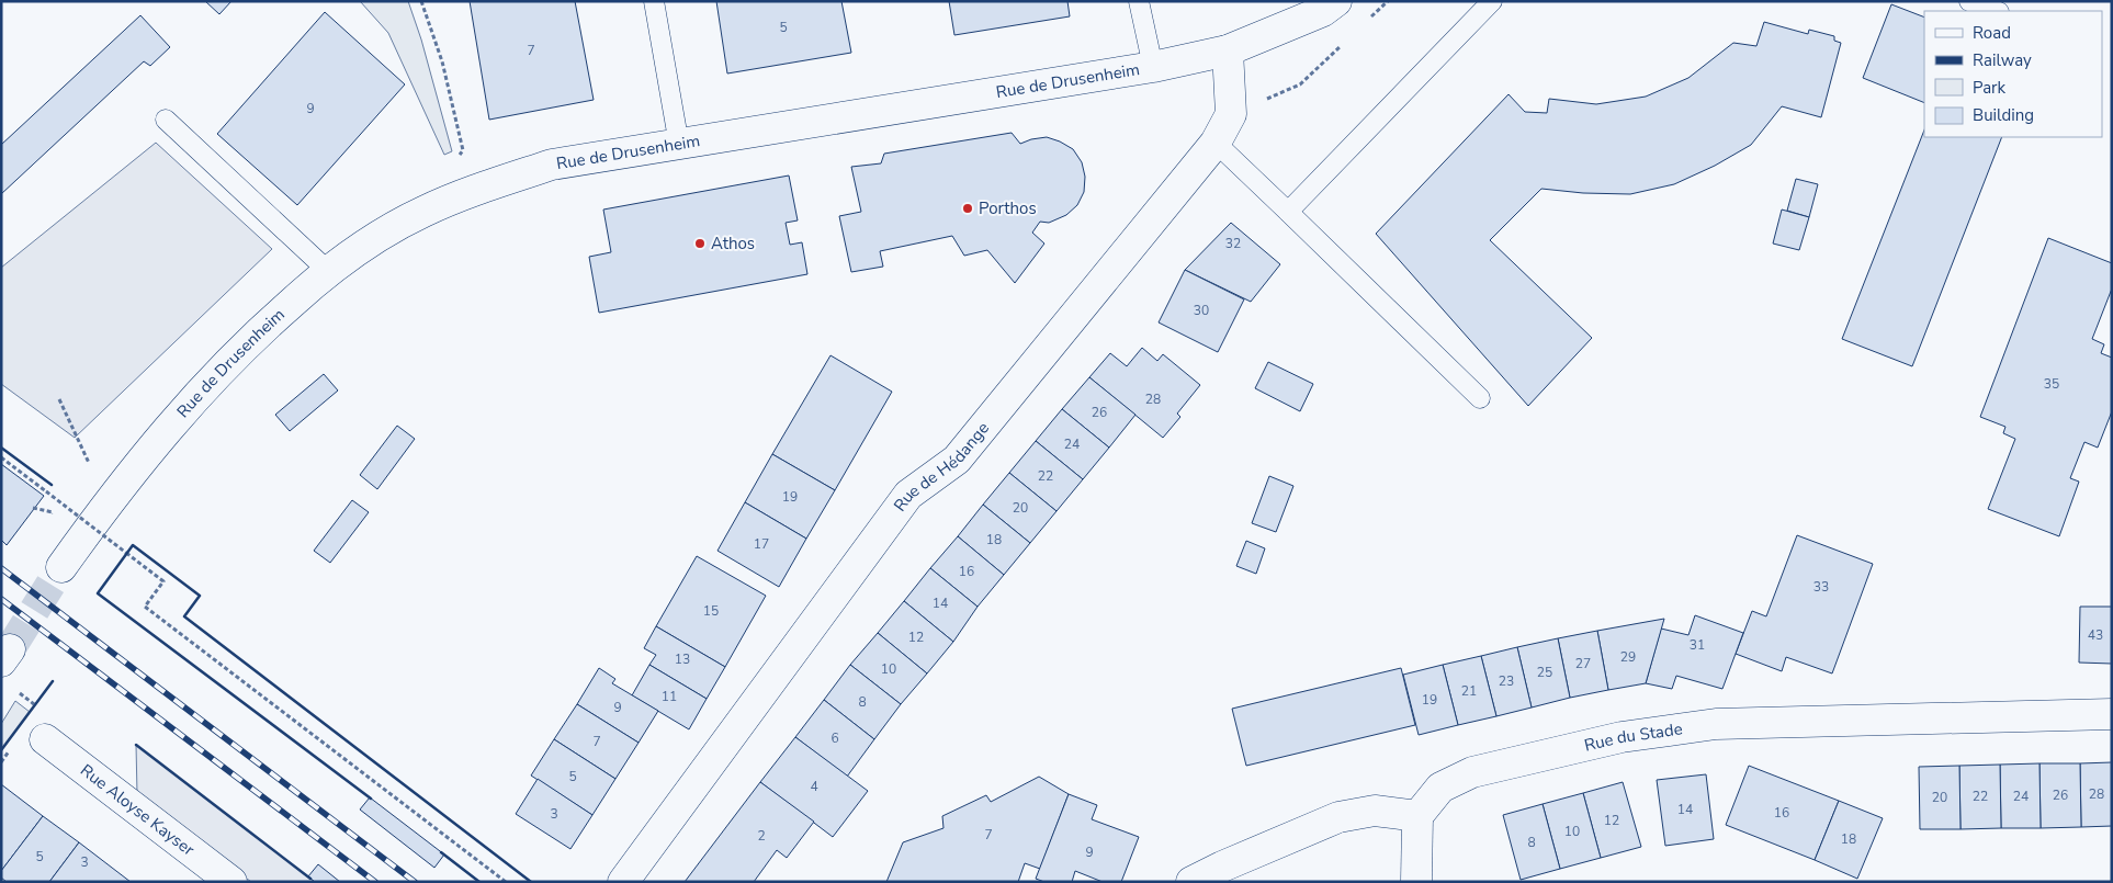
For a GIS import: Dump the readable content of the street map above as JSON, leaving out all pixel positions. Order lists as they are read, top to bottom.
{
  "streets": {
    "street": [
      "Rue de Drusenheim",
      "Rue de Hédange",
      "Rue du Stade",
      "Rue Aloyse Kayser"
    ]
  },
  "places": ["Porthos", "Athos"],
  "house_numbers": [
    "5",
    "7",
    "9",
    "32",
    "30",
    "35",
    "28",
    "26",
    "24",
    "22",
    "19",
    "20",
    "18",
    "17",
    "16",
    "33",
    "14",
    "15",
    "43",
    "12",
    "31",
    "29",
    "13",
    "27",
    "10",
    "25",
    "23",
    "21",
    "11",
    "19",
    "8",
    "9",
    "6",
    "7",
    "5",
    "4",
    "28",
    "26",
    "22",
    "24",
    "20",
    "14",
    "16",
    "3",
    "12",
    "10",
    "7",
    "2",
    "18",
    "8",
    "9",
    "5",
    "3"
  ],
  "legend": [
    "Road",
    "Railway",
    "Park",
    "Building"
  ]
}
